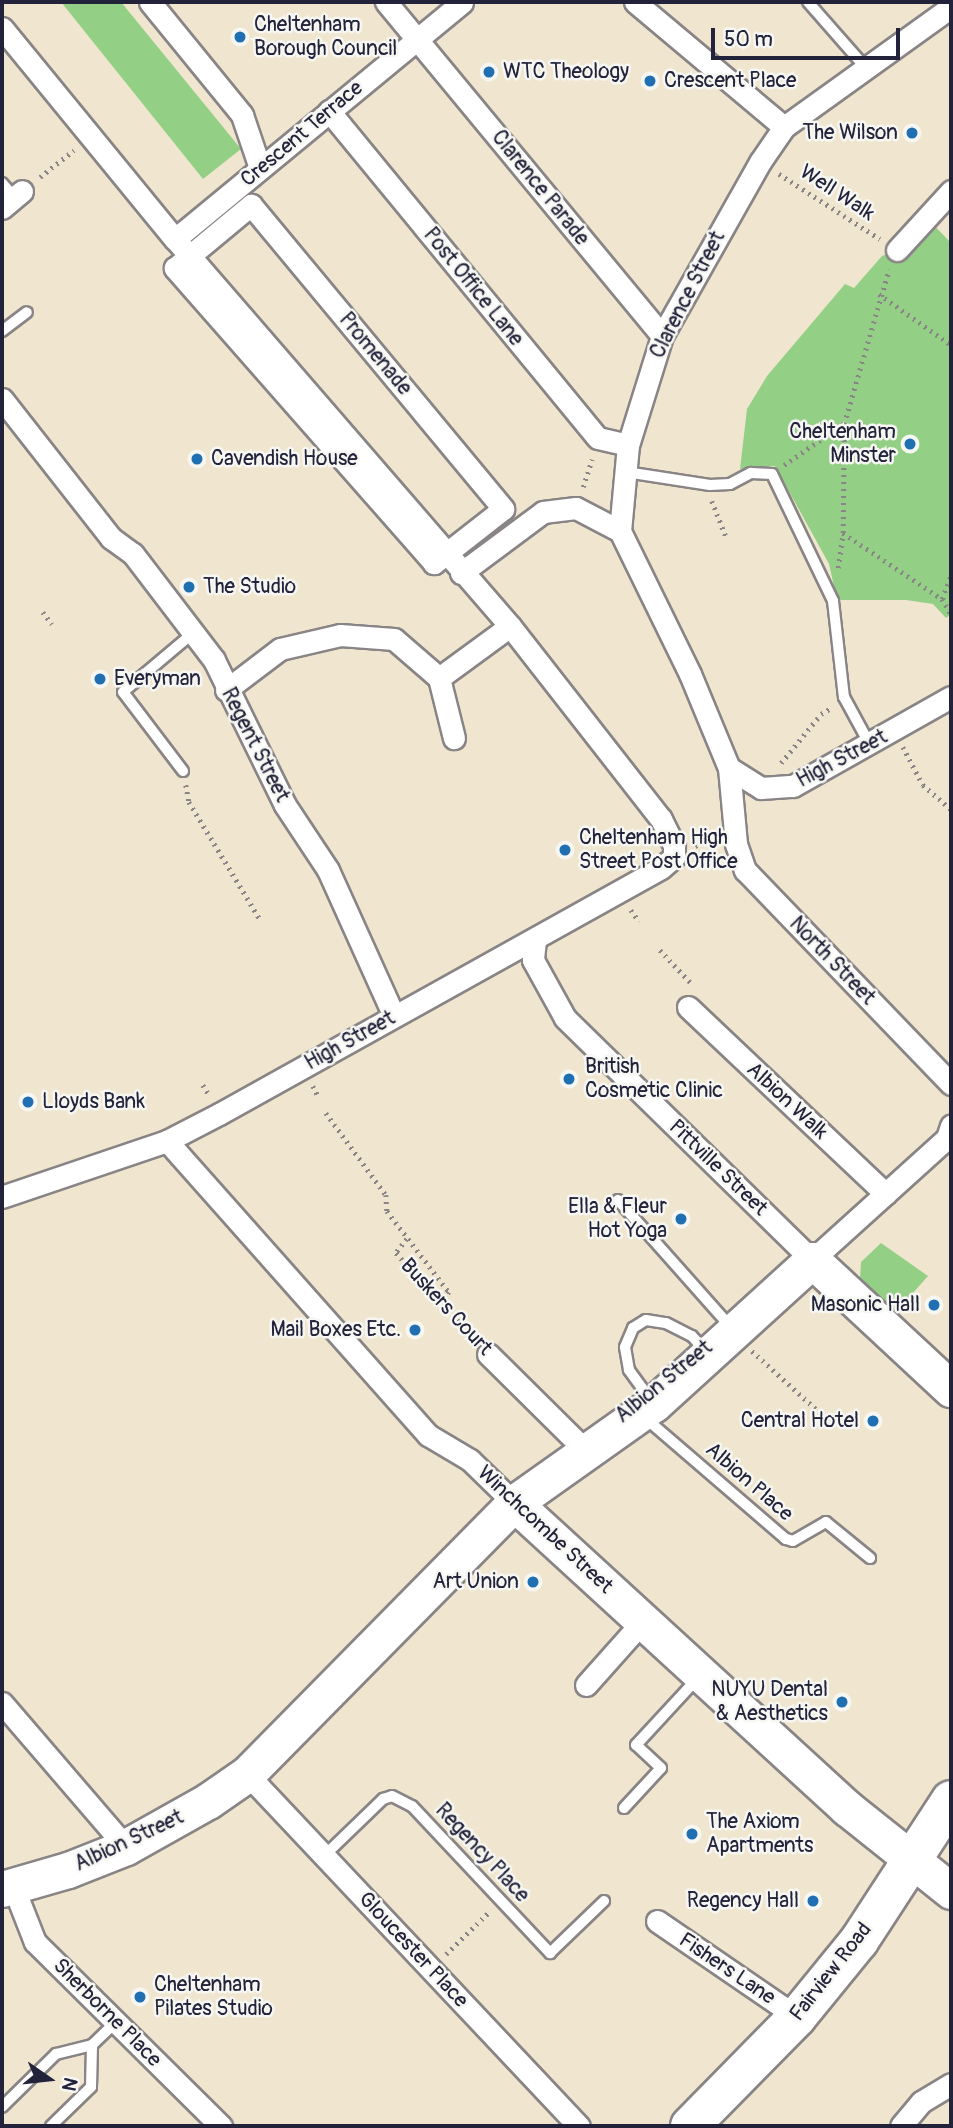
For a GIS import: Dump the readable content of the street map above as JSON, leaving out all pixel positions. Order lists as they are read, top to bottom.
{
  "streets": {
    "highway": ["Fairview Road"],
    "main road": ["Albion Street", "Winchcombe Street"],
    "street": [
      "Crescent Terrace",
      "Clarence Parade",
      "Post Office Lane",
      "Clarence Street",
      "Promenade",
      "Regent Street",
      "High Street",
      "North Street",
      "Albion Walk",
      "Pittville Street",
      "Buskers Court",
      "Gloucester Place",
      "Fishers Lane",
      "Sherborne Place"
    ],
    "lane": ["Albion Place", "Regency Place"],
    "path": ["Well Walk"]
  },
  "crossings": [
    ["Crescent Terrace", "Clarence Parade"],
    ["Crescent Terrace", "Post Office Lane"],
    ["Clarence Parade", "Clarence Street"],
    ["Well Walk", "Clarence Street"],
    ["Regent Street", "High Street"],
    ["High Street", "Pittville Street"],
    ["High Street", "Winchcombe Street"],
    ["Albion Walk", "Albion Street"],
    ["Pittville Street", "Albion Street"],
    ["Buskers Court", "Albion Street"],
    ["Albion Street", "Albion Place"],
    ["Albion Street", "Winchcombe Street"],
    ["Albion Street", "Gloucester Place"],
    ["Albion Street", "Sherborne Place"],
    ["Winchcombe Street", "Fairview Road"],
    ["Regency Place", "Gloucester Place"],
    ["Fishers Lane", "Fairview Road"]
  ],
  "places": [
    "Cheltenham Borough Council",
    "WTC Theology",
    "Crescent Place",
    "The Wilson",
    "Cheltenham Minster",
    "Cavendish House",
    "The Studio",
    "Everyman",
    "Cheltenham High Street Post Office",
    "British Cosmetic Clinic",
    "Lloyds Bank",
    "Ella & Fleur Hot Yoga",
    "Masonic Hall",
    "Mail Boxes Etc.",
    "Central Hotel",
    "Art Union",
    "NUYU Dental & Aesthetics",
    "The Axiom Apartments",
    "Regency Hall",
    "Cheltenham Pilates Studio"
  ],
  "scale_bar": "50 m",
  "north": "right"
}
